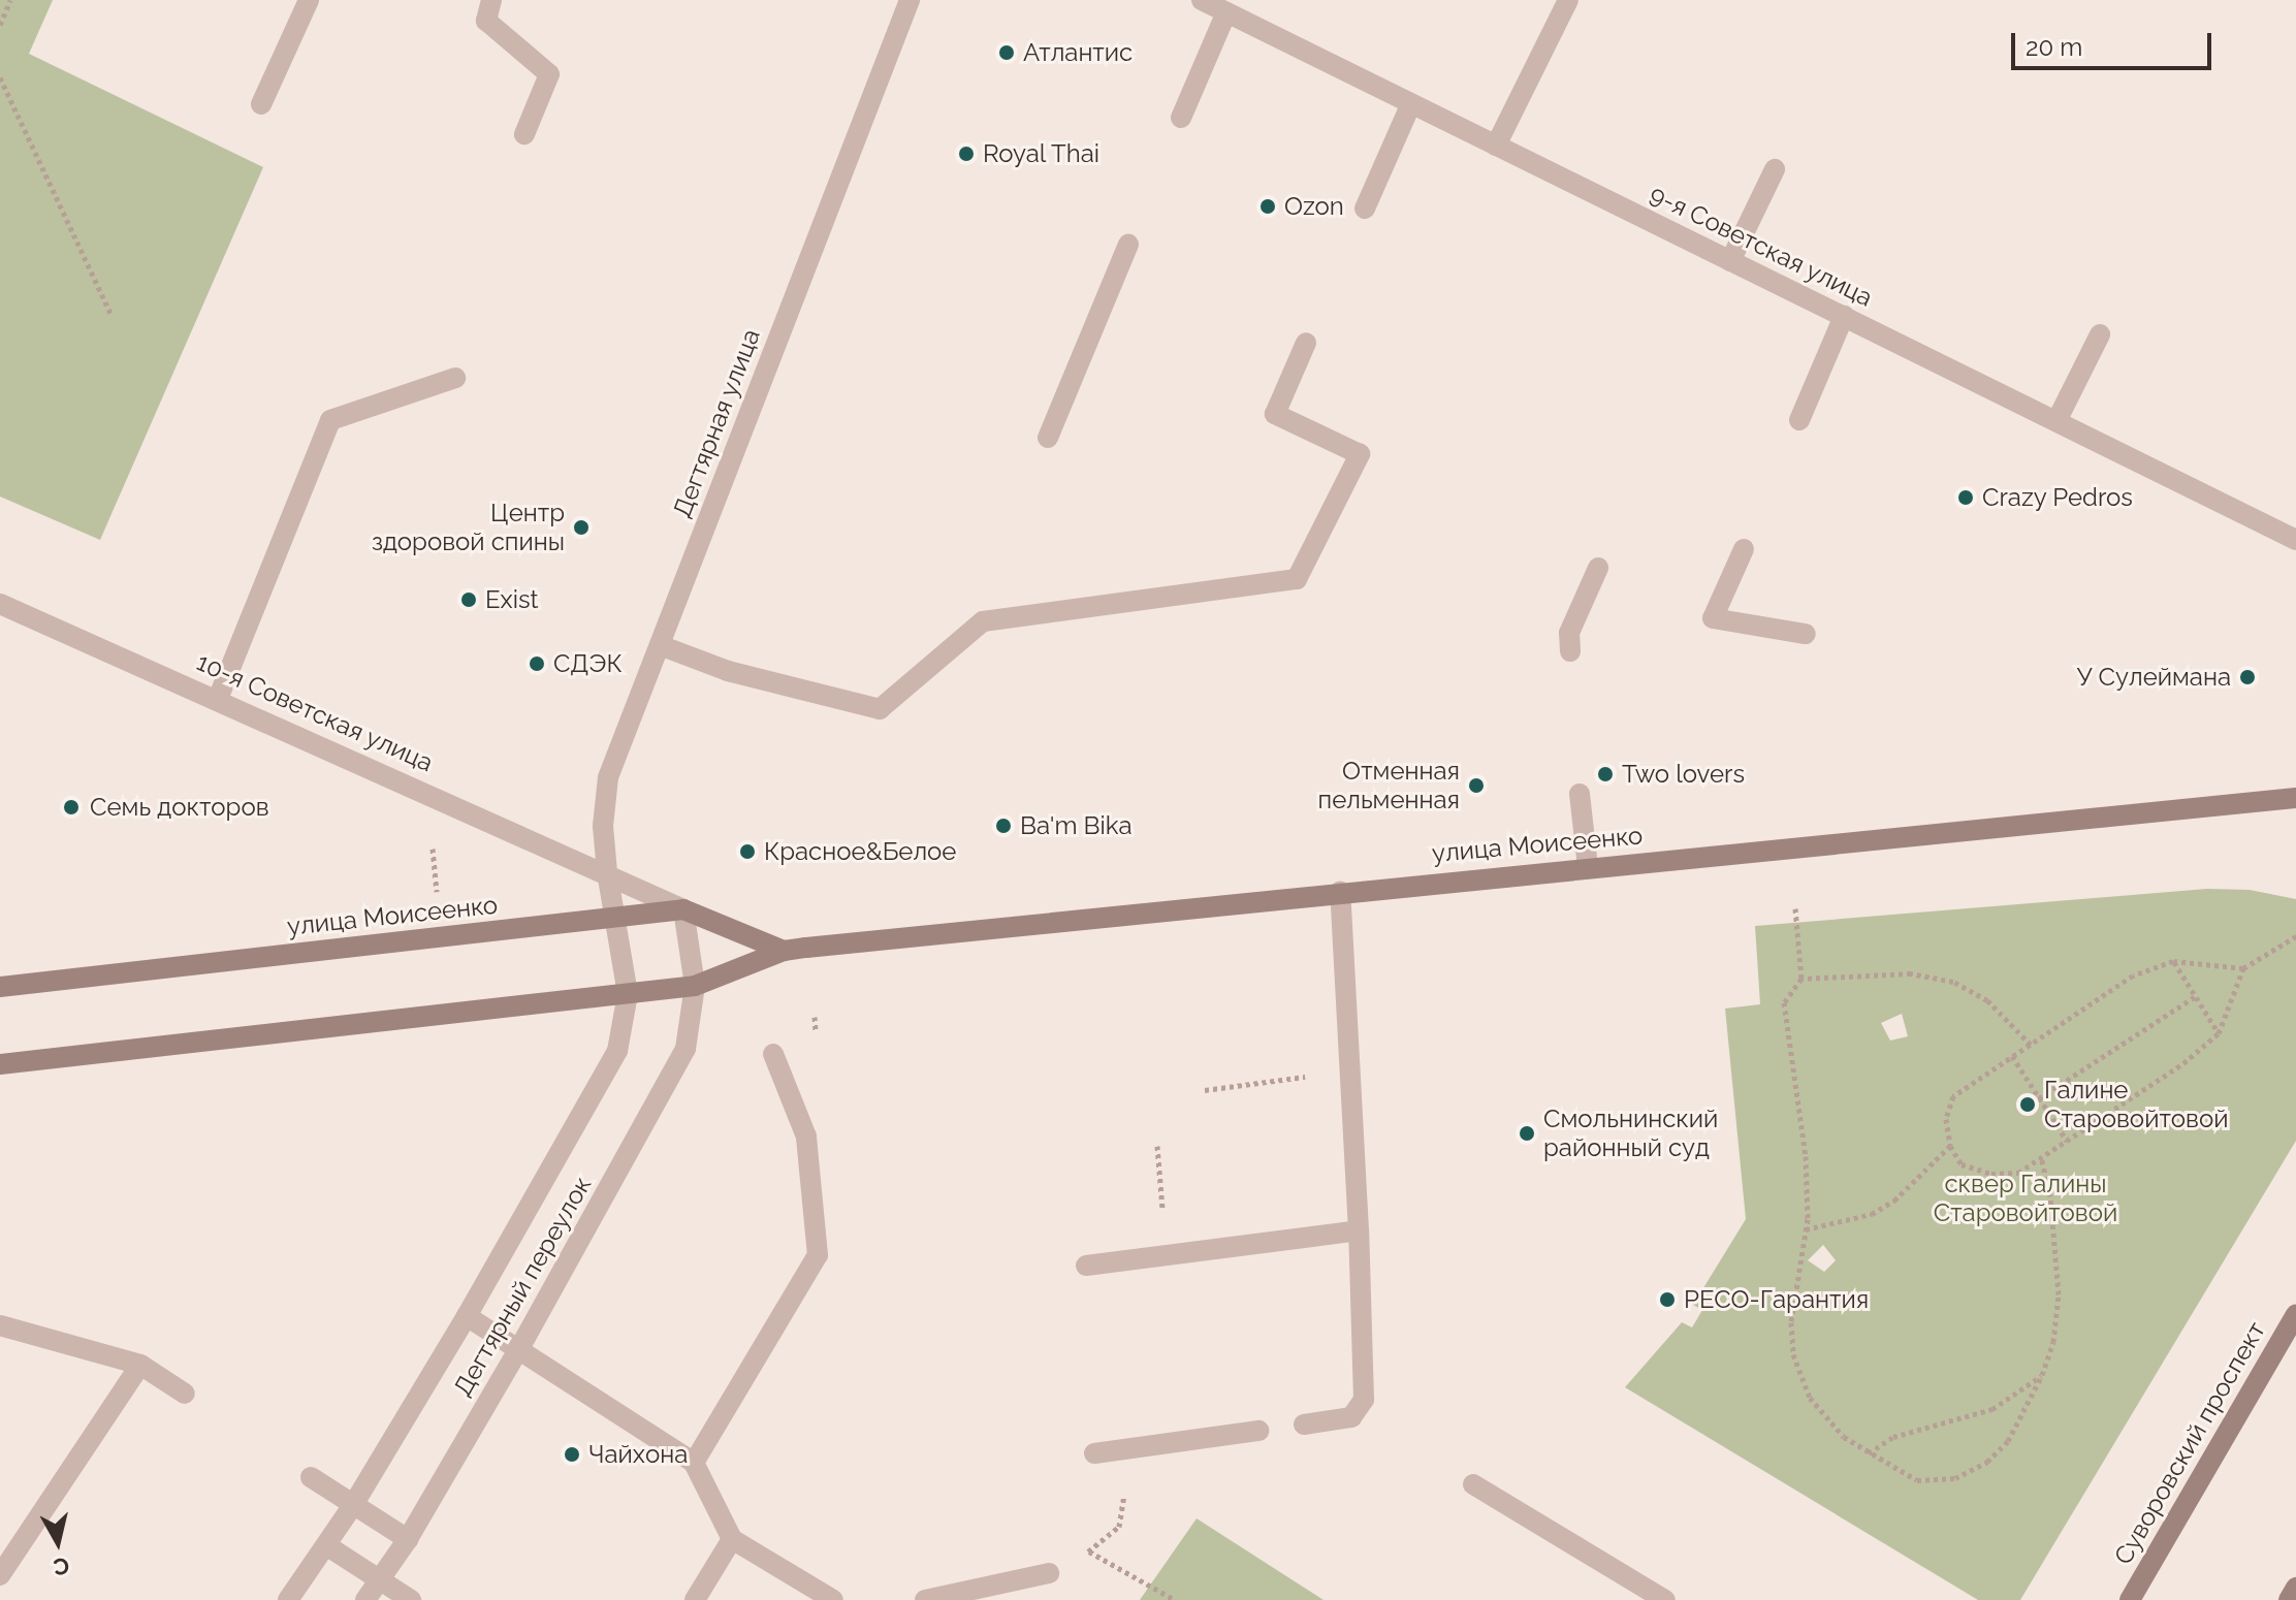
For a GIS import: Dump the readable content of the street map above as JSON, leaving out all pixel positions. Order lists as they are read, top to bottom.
{
  "streets": {
    "street": [
      "9-я Советская улица",
      "Дегтярная улица",
      "10-я Советская улица",
      "улица Моисеенко",
      "Дегтярный переулок",
      "Суворовский проспект"
    ]
  },
  "crossings": [
    ["Дегтярная улица", "10-я Советская улица"],
    ["Дегтярная улица", "улица Моисеенко"],
    ["Дегтярная улица", "Дегтярный переулок"],
    ["улица Моисеенко", "Дегтярный переулок"]
  ],
  "parks": ["сквер Галины Старовойтовой"],
  "places": [
    "Атлантис",
    "Royal Thai",
    "Ozon",
    "Crazy Pedros",
    "Центр здоровой спины",
    "Exist",
    "СДЭК",
    "У Сулеймана",
    "Two lovers",
    "Отменная пельменная",
    "Семь докторов",
    "Ba'm Bika",
    "Красное&Белое",
    "Галине Старовойтовой",
    "Смольнинский районный суд",
    "РЕСО-Гарантия",
    "Чайхона"
  ],
  "scale_bar": "20 m",
  "north": "bottom"
}
